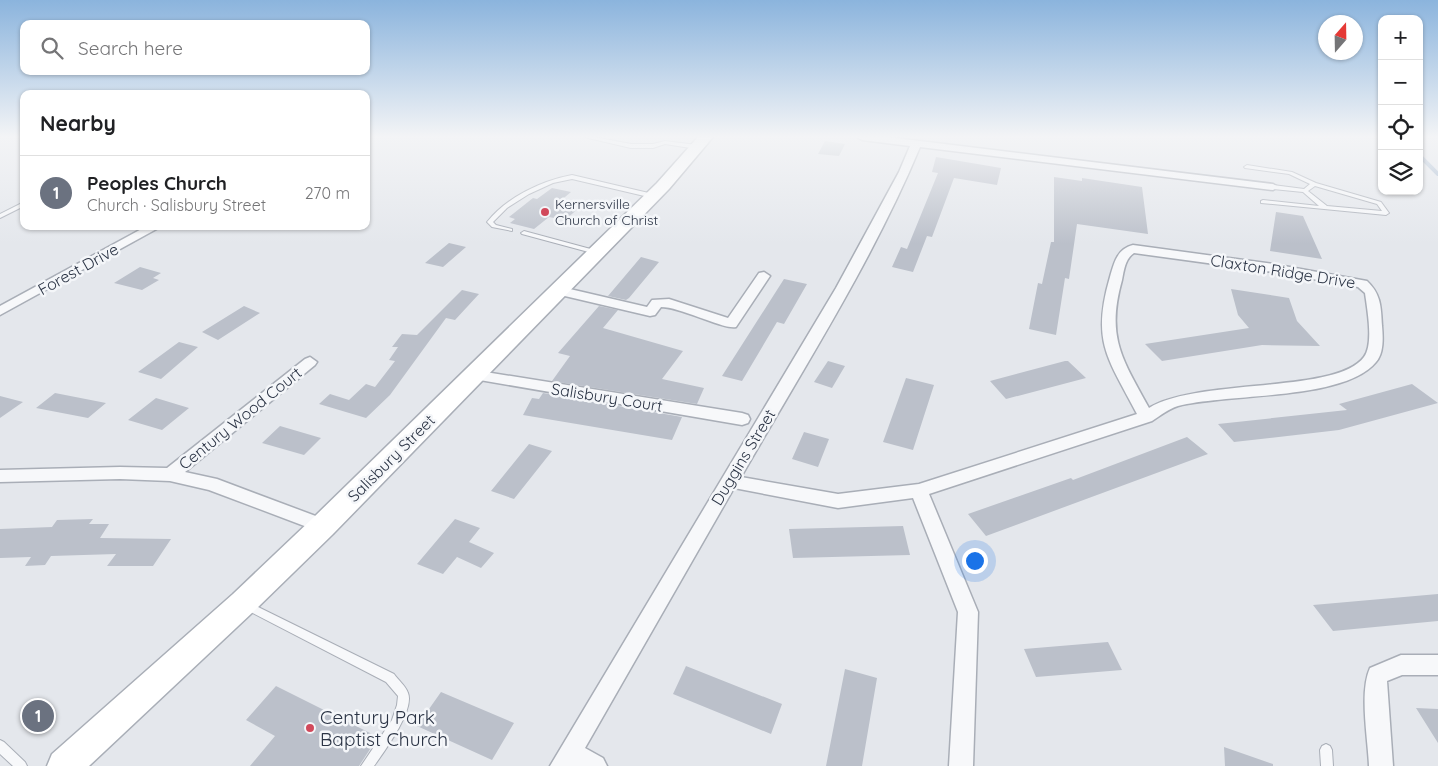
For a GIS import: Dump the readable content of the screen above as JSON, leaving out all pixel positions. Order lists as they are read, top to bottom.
{
  "streets": {
    "main road": ["Salisbury Street"],
    "street": [
      "Forest Drive",
      "Claxton Ridge Drive",
      "Salisbury Court",
      "Century Wood Court",
      "Duggins Street"
    ]
  },
  "crossings": [
    ["Claxton Ridge Drive", "Duggins Street"],
    ["Salisbury Court", "Salisbury Street"]
  ],
  "places": ["Kernersville Church of Christ", "Century Park Baptist Church"],
  "north": "top",
  "page": {
    "map_buttons": ["+", "−"],
    "search": "Search here",
    "heading": "Nearby",
    "list": [
      {
        "mark": "1",
        "name": "Peoples Church",
        "note": "Church · Salisbury Street",
        "value": "270 m"
      }
    ],
    "pins": "1"
  }
}
